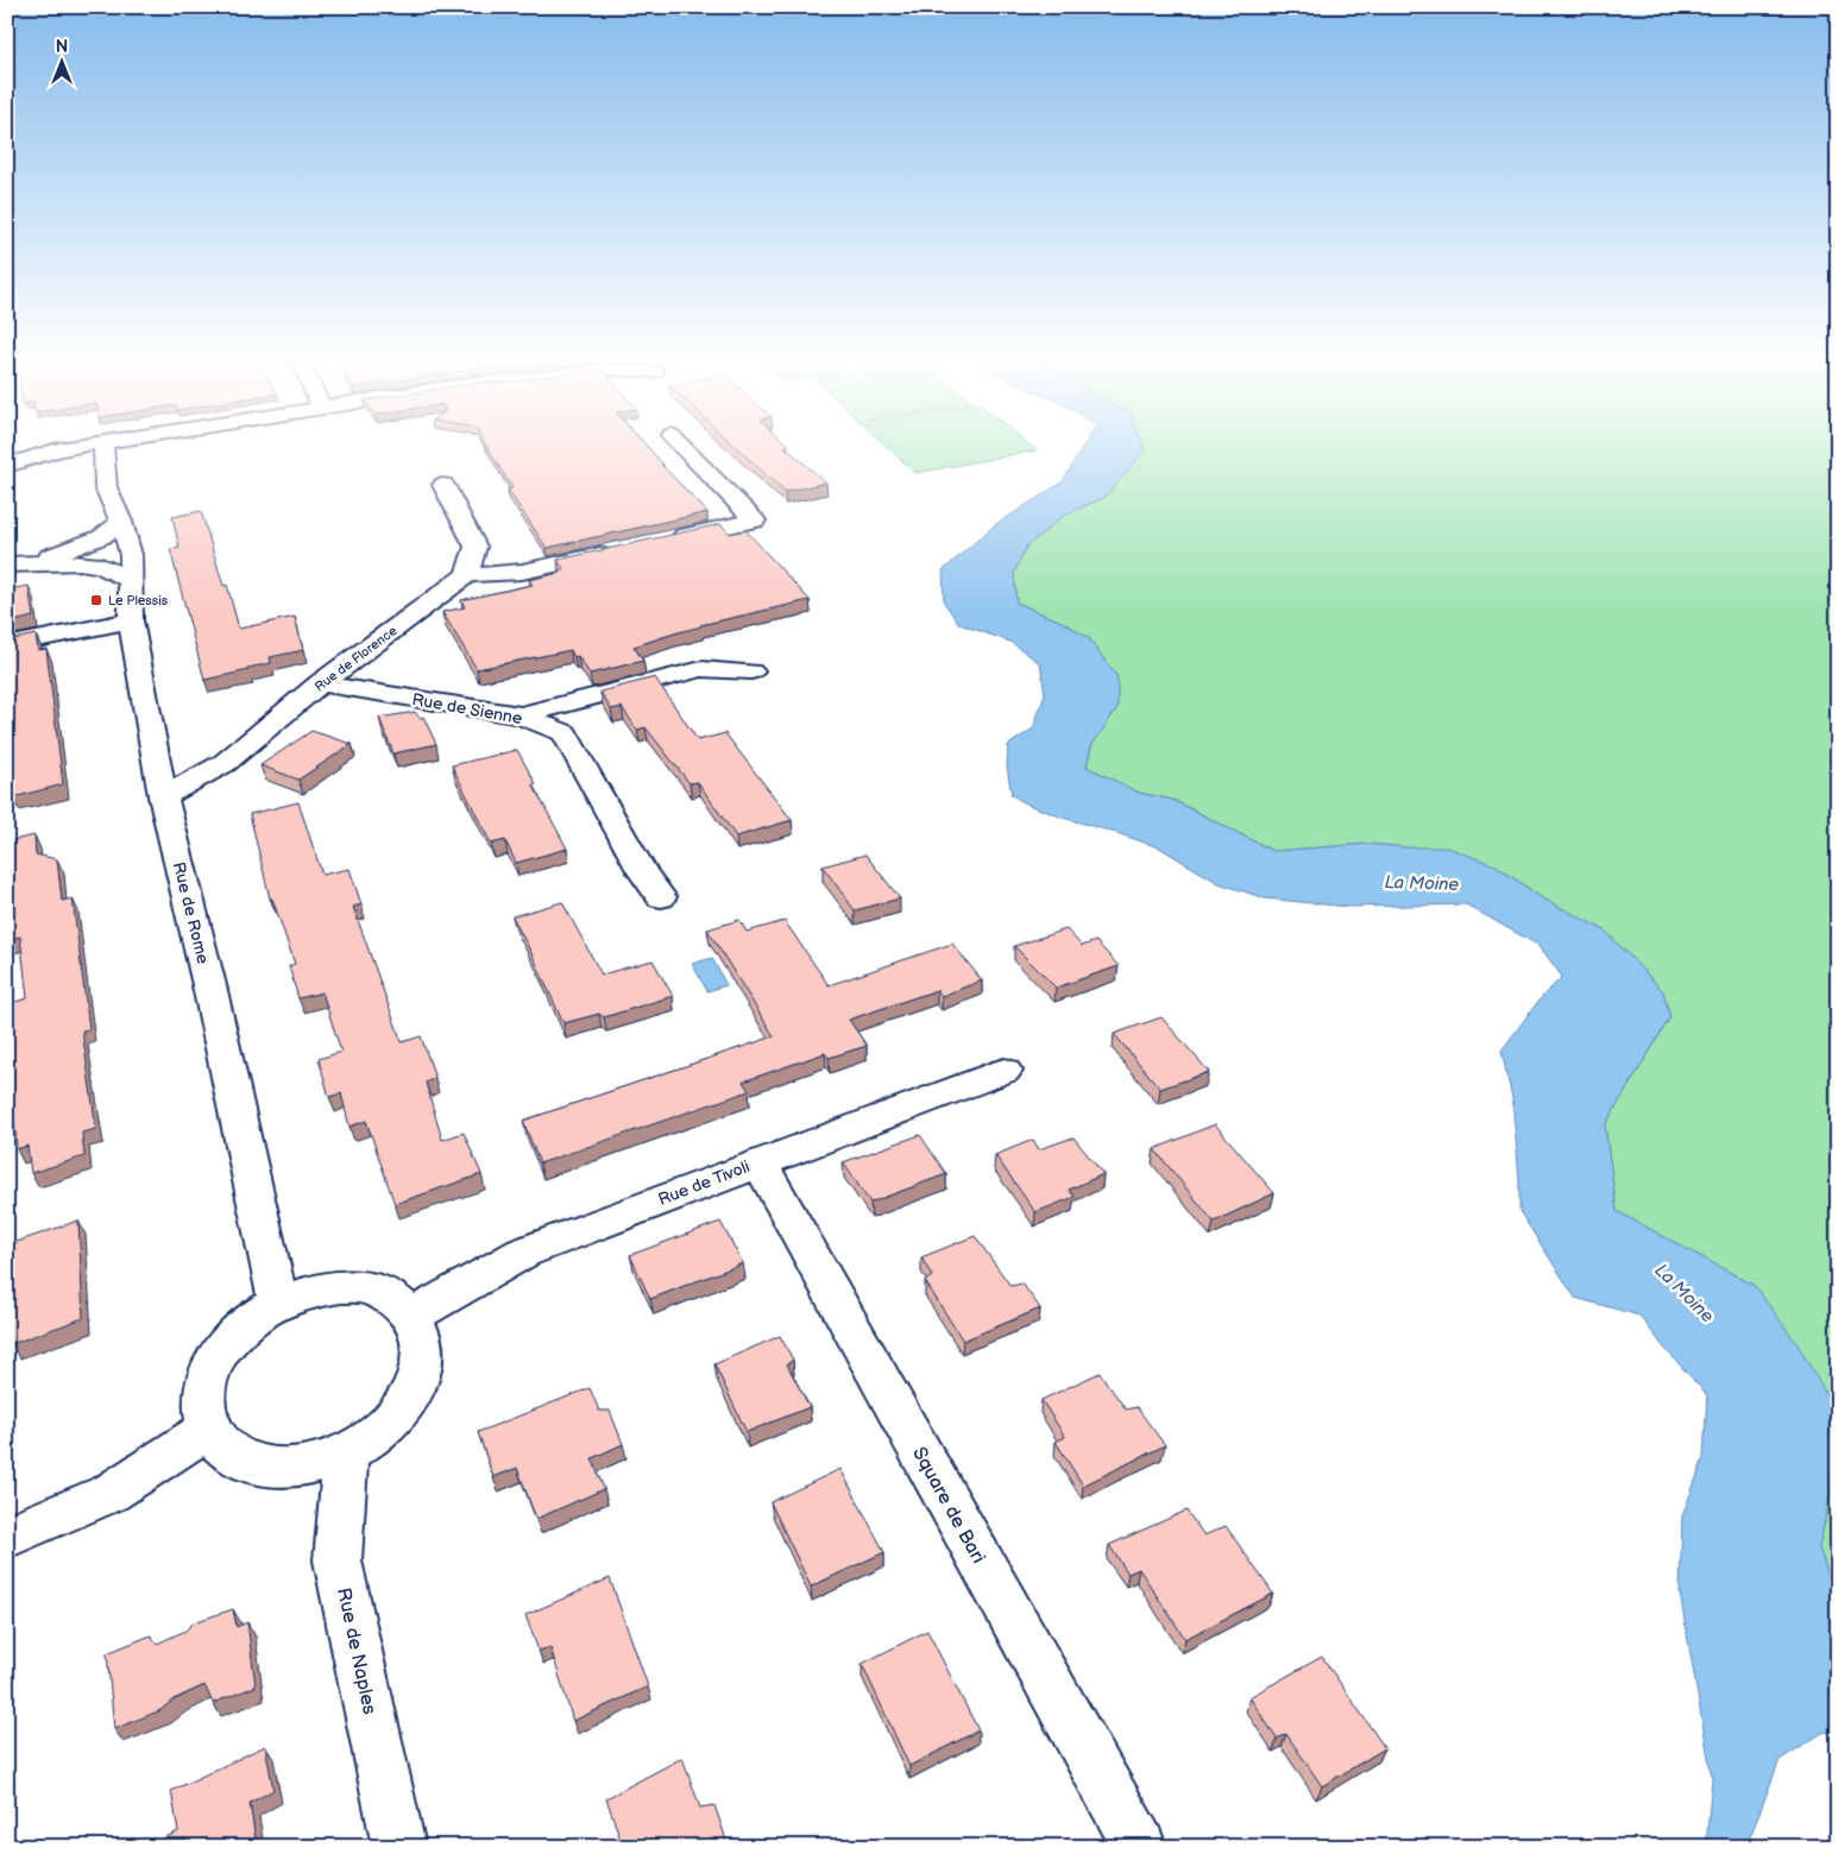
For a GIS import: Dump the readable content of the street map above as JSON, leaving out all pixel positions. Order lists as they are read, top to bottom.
{
  "streets": {
    "street": [
      "Rue de Florence",
      "Rue de Sienne",
      "Rue de Rome",
      "Rue de Tivoli",
      "Square de Bari",
      "Rue de Naples"
    ]
  },
  "crossings": [
    ["Rue de Florence", "Rue de Sienne"],
    ["Rue de Florence", "Rue de Rome"],
    ["Rue de Rome", "Rue de Tivoli"],
    ["Rue de Rome", "Rue de Naples"],
    ["Rue de Tivoli", "Square de Bari"],
    ["Rue de Tivoli", "Rue de Naples"]
  ],
  "water": ["La Moine"],
  "places": {
    "transit": ["Le Plessis"]
  },
  "north": "top"
}
